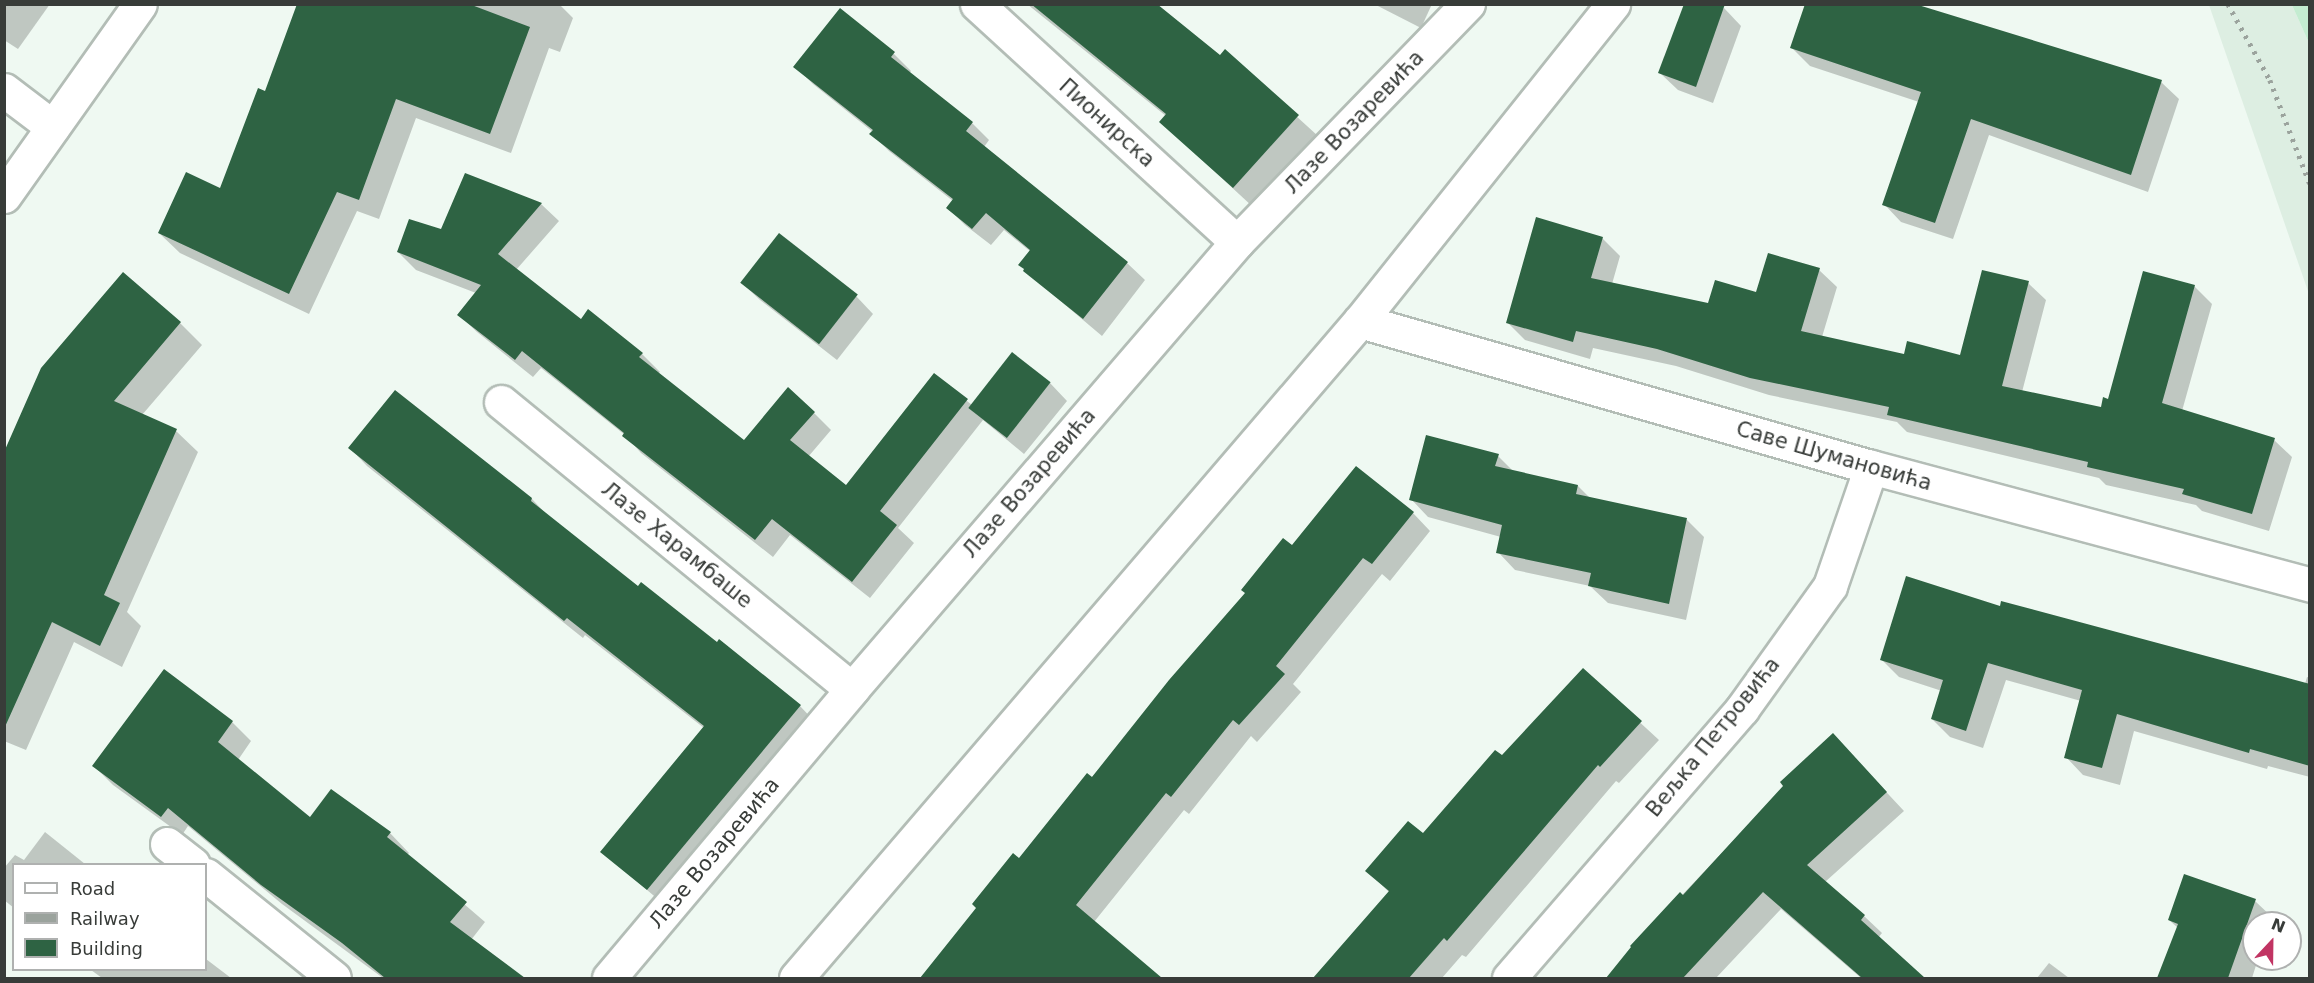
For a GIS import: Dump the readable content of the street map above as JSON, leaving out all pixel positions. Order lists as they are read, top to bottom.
{
  "streets": {
    "street": [
      "Лазе Возаревића",
      "Пионирска",
      "Саве Шумановића",
      "Лазе Харамбаше",
      "Вељка Петровића"
    ]
  },
  "crossings": [
    ["Лазе Возаревића", "Пионирска"],
    ["Лазе Возаревића", "Лазе Харамбаше"],
    ["Саве Шумановића", "Вељка Петровића"]
  ],
  "legend": ["Road", "Railway", "Building"],
  "north": "top"
}
